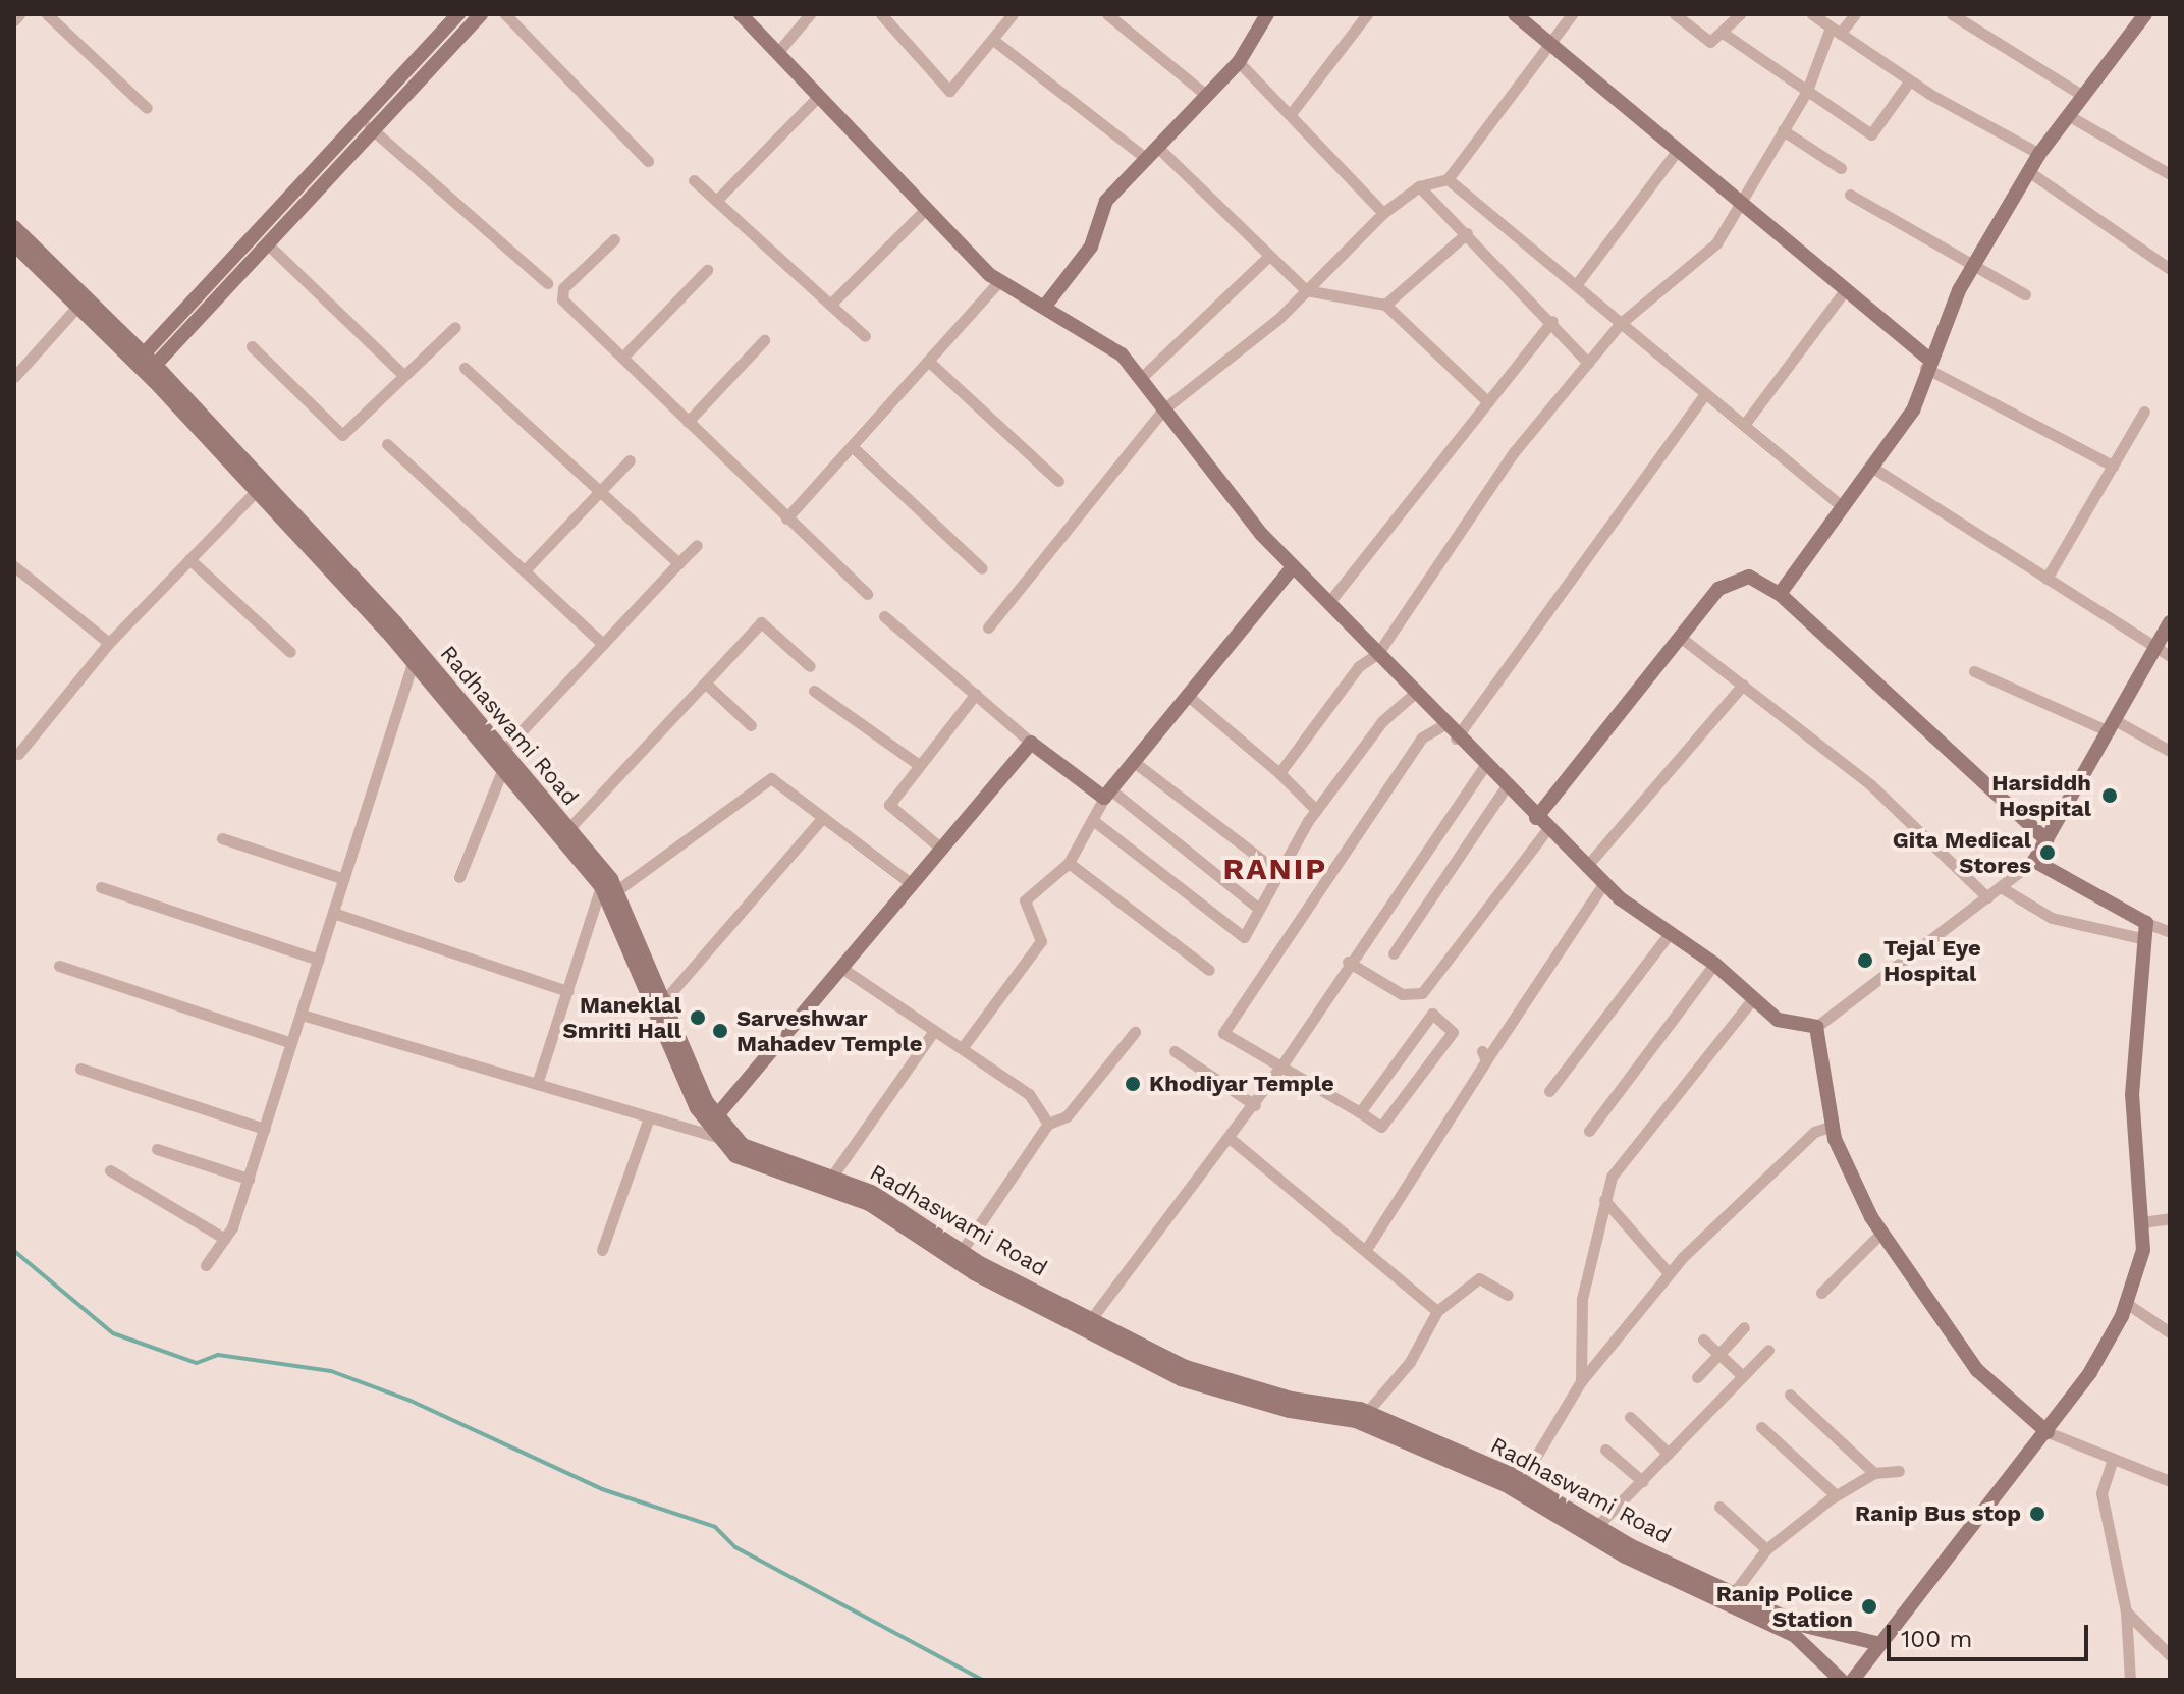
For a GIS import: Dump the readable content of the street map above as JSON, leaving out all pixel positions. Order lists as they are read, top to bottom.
{
  "streets": {
    "street": ["Radhaswami Road"]
  },
  "districts": ["RANIP"],
  "places": [
    "Harsiddh Hospital",
    "Gita Medical Stores",
    "Tejal Eye Hospital",
    "Maneklal Smriti Hall",
    "Sarveshwar Mahadev Temple",
    "Khodiyar Temple",
    "Ranip Bus stop",
    "Ranip Police Station"
  ],
  "scale_bar": "100 m"
}
